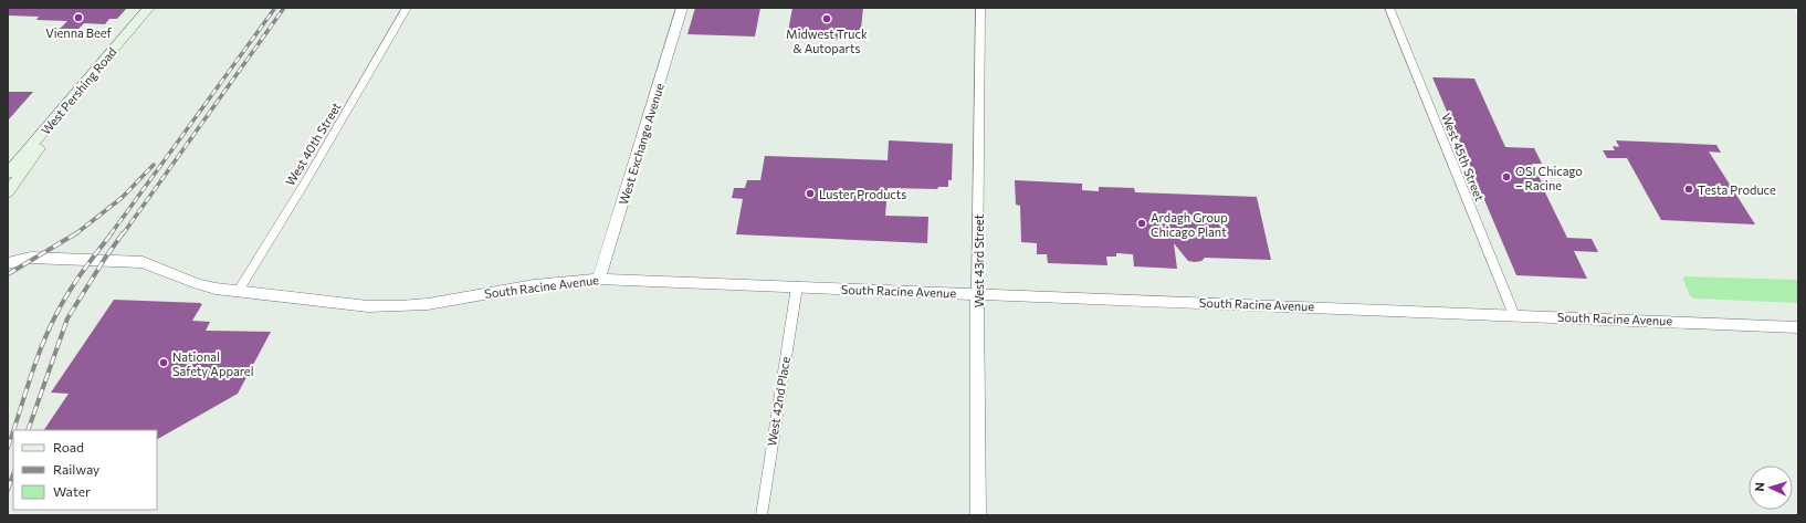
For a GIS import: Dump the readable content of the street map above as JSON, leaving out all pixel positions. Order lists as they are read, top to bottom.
{
  "streets": {
    "main road": ["West Pershing Road"],
    "street": [
      "West 40th Street",
      "West Exchange Avenue",
      "West 45th Street",
      "West 43rd Street",
      "South Racine Avenue",
      "West 42nd Place"
    ]
  },
  "crossings": [
    ["West 40th Street", "South Racine Avenue"],
    ["West Exchange Avenue", "South Racine Avenue"],
    ["West 45th Street", "South Racine Avenue"],
    ["West 43rd Street", "South Racine Avenue"],
    ["South Racine Avenue", "West 42nd Place"]
  ],
  "places": [
    "Vienna Beef",
    "Midwest Truck & Autoparts",
    "OSI Chicago – Racine",
    "Testa Produce",
    "Luster Products",
    "Ardagh Group Chicago Plant",
    "National Safety Apparel"
  ],
  "legend": ["Road", "Railway", "Water"],
  "north": "left"
}
